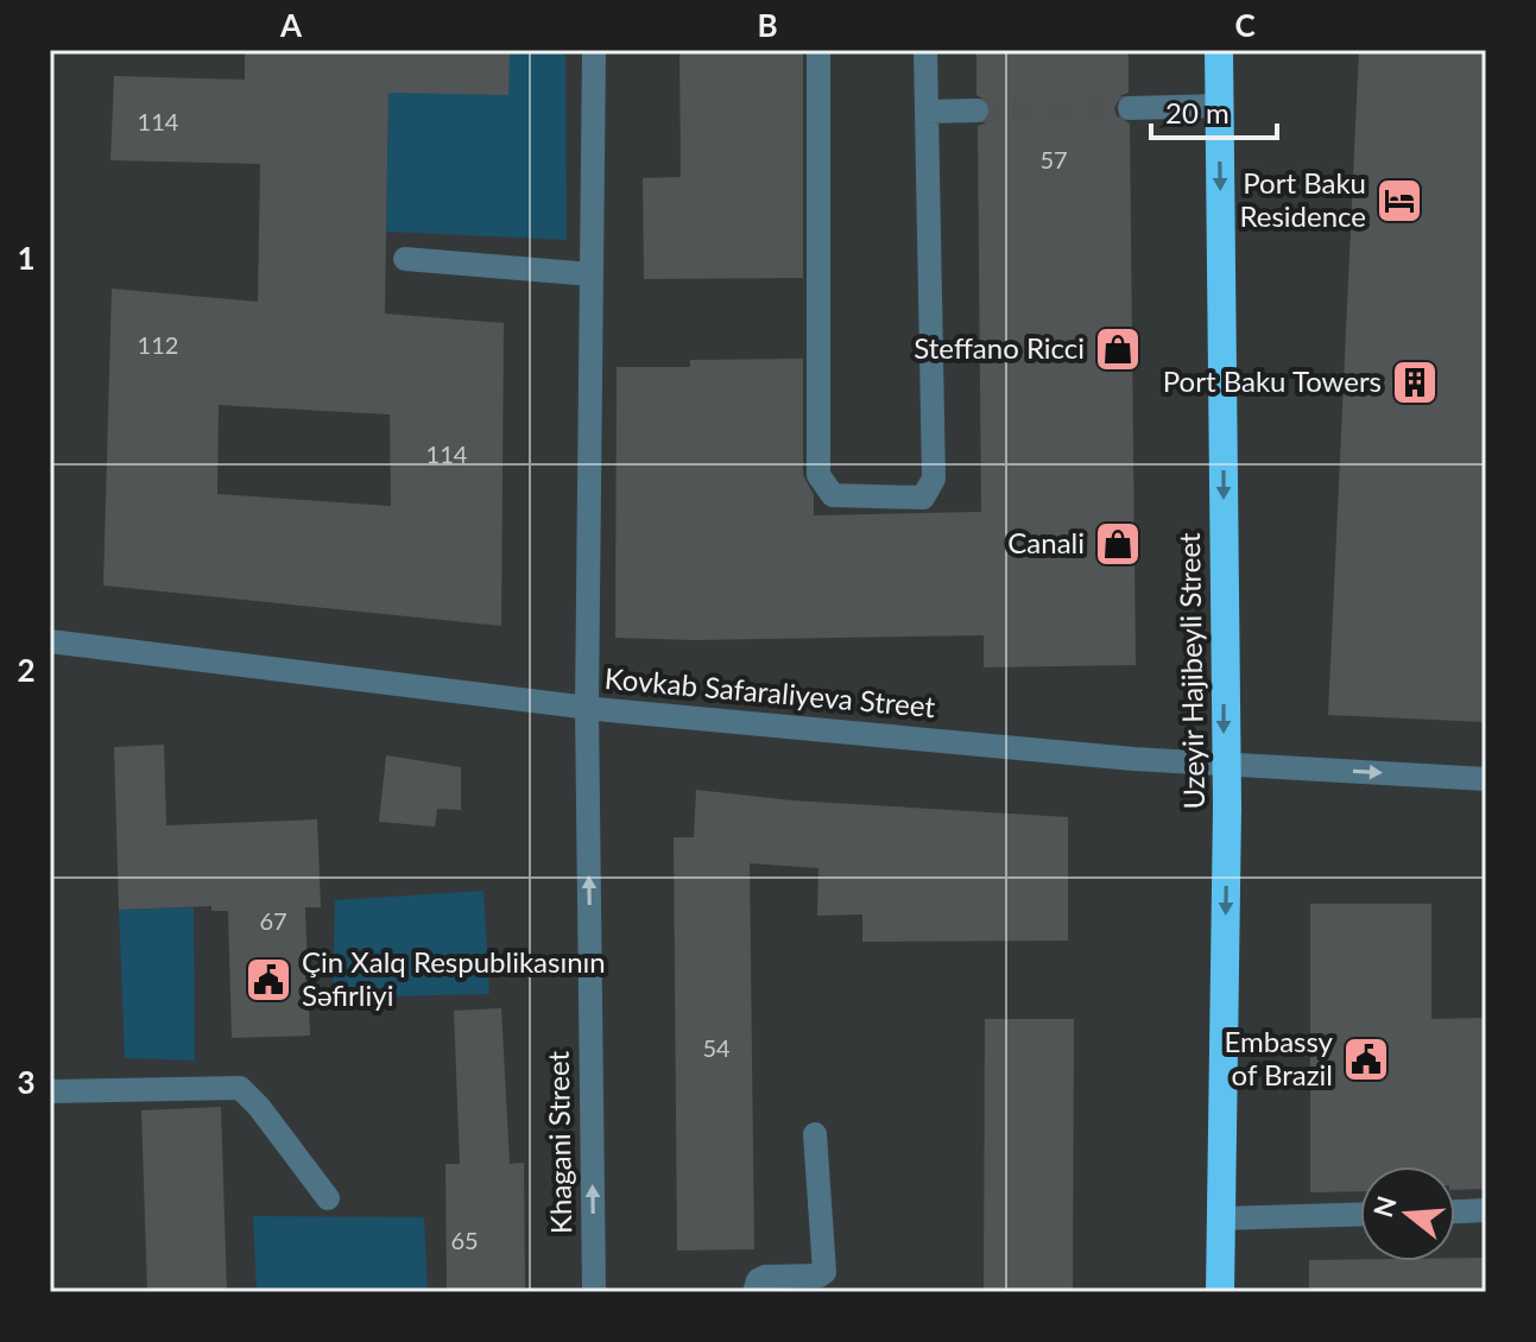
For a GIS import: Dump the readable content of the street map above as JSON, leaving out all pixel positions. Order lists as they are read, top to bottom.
{
  "streets": {
    "highway": ["Uzeyir Hajibeyli Street"],
    "street": ["Kovkab Safaraliyeva Street", "Khagani Street"]
  },
  "crossings": [
    ["Uzeyir Hajibeyli Street", "Kovkab Safaraliyeva Street"],
    ["Kovkab Safaraliyeva Street", "Khagani Street"]
  ],
  "one_way": ["Uzeyir Hajibeyli Street", "Khagani Street"],
  "places": {
    "hotel": ["Port Baku Residence"],
    "shop": ["Steffano Ricci", "Canali"],
    "building": ["Port Baku Towers"],
    "public building": ["Çin Xalq Respublikasının Səfirliyi", "Embassy of Brazil"]
  },
  "house_numbers": [
    "114",
    "57",
    "112",
    "114",
    "67",
    "54",
    "65"
  ],
  "scale_bar": "20 m",
  "north": "left",
  "grid": {
    "columns": ["A", "B", "C"],
    "rows": ["1", "2", "3"]
  }
}
